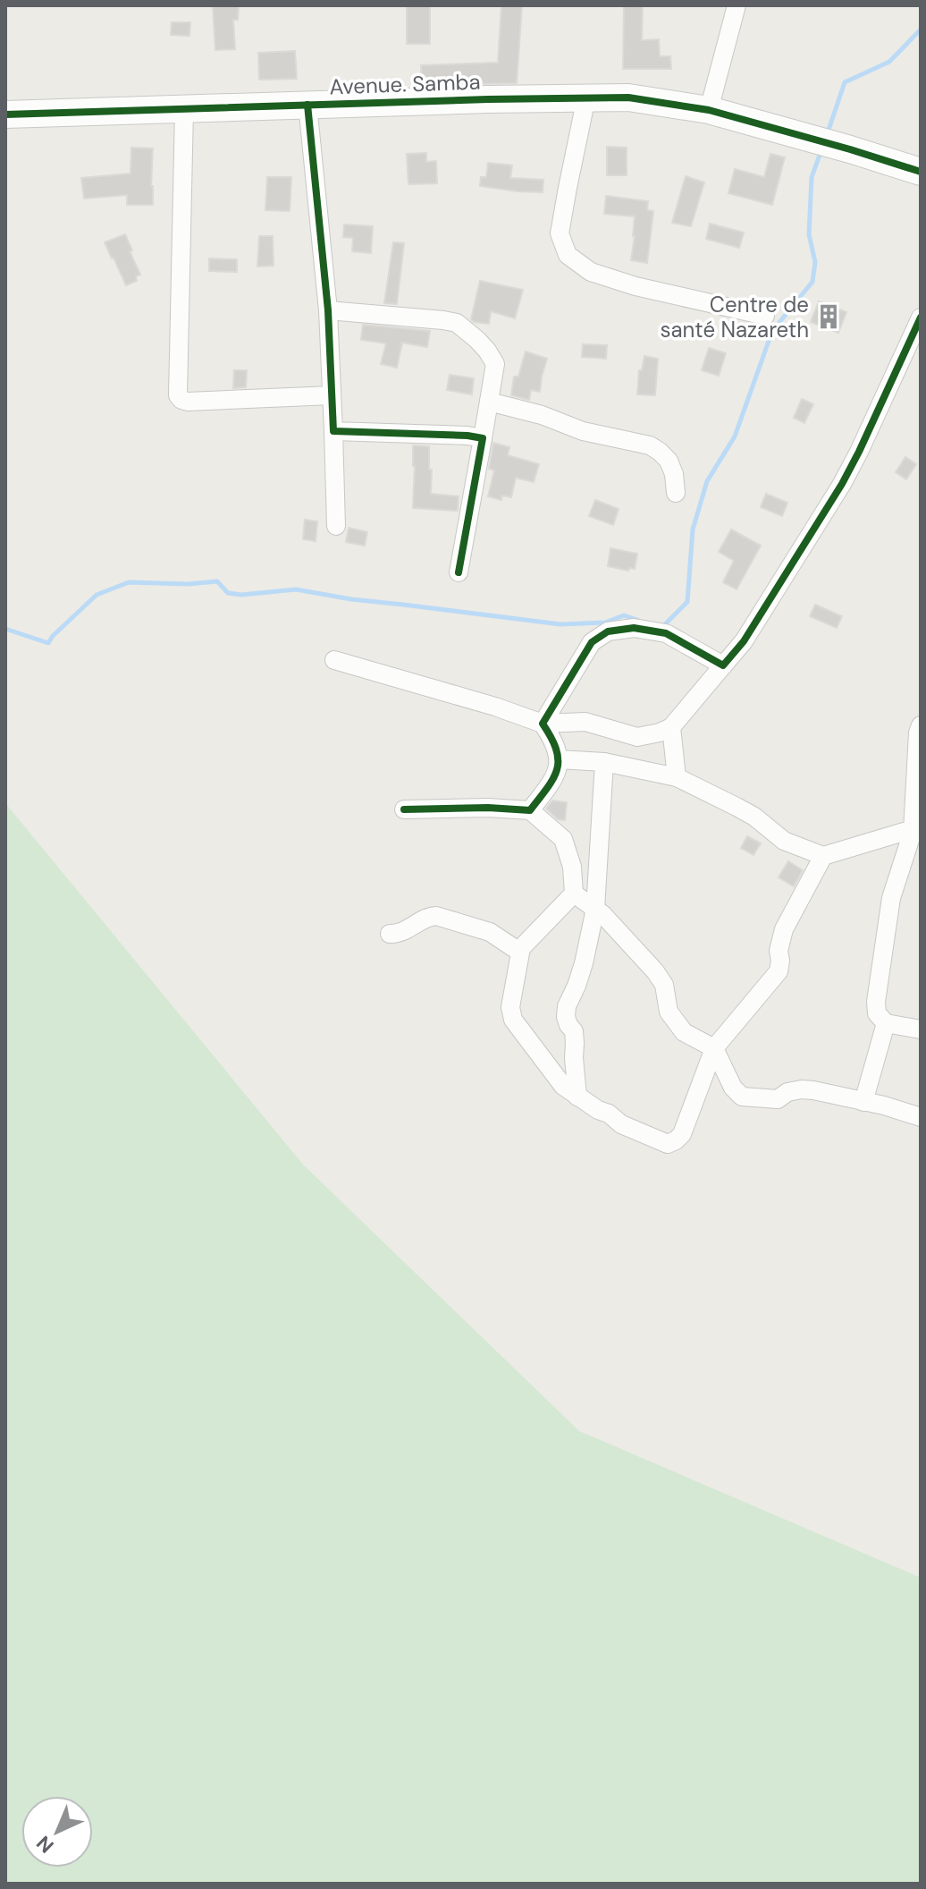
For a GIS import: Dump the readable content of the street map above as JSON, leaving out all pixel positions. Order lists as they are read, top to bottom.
{
  "streets": {
    "street": ["Avenue. Samba"]
  },
  "places": {
    "building": ["Centre de santé Nazareth"]
  },
  "north": "bottom left"
}
